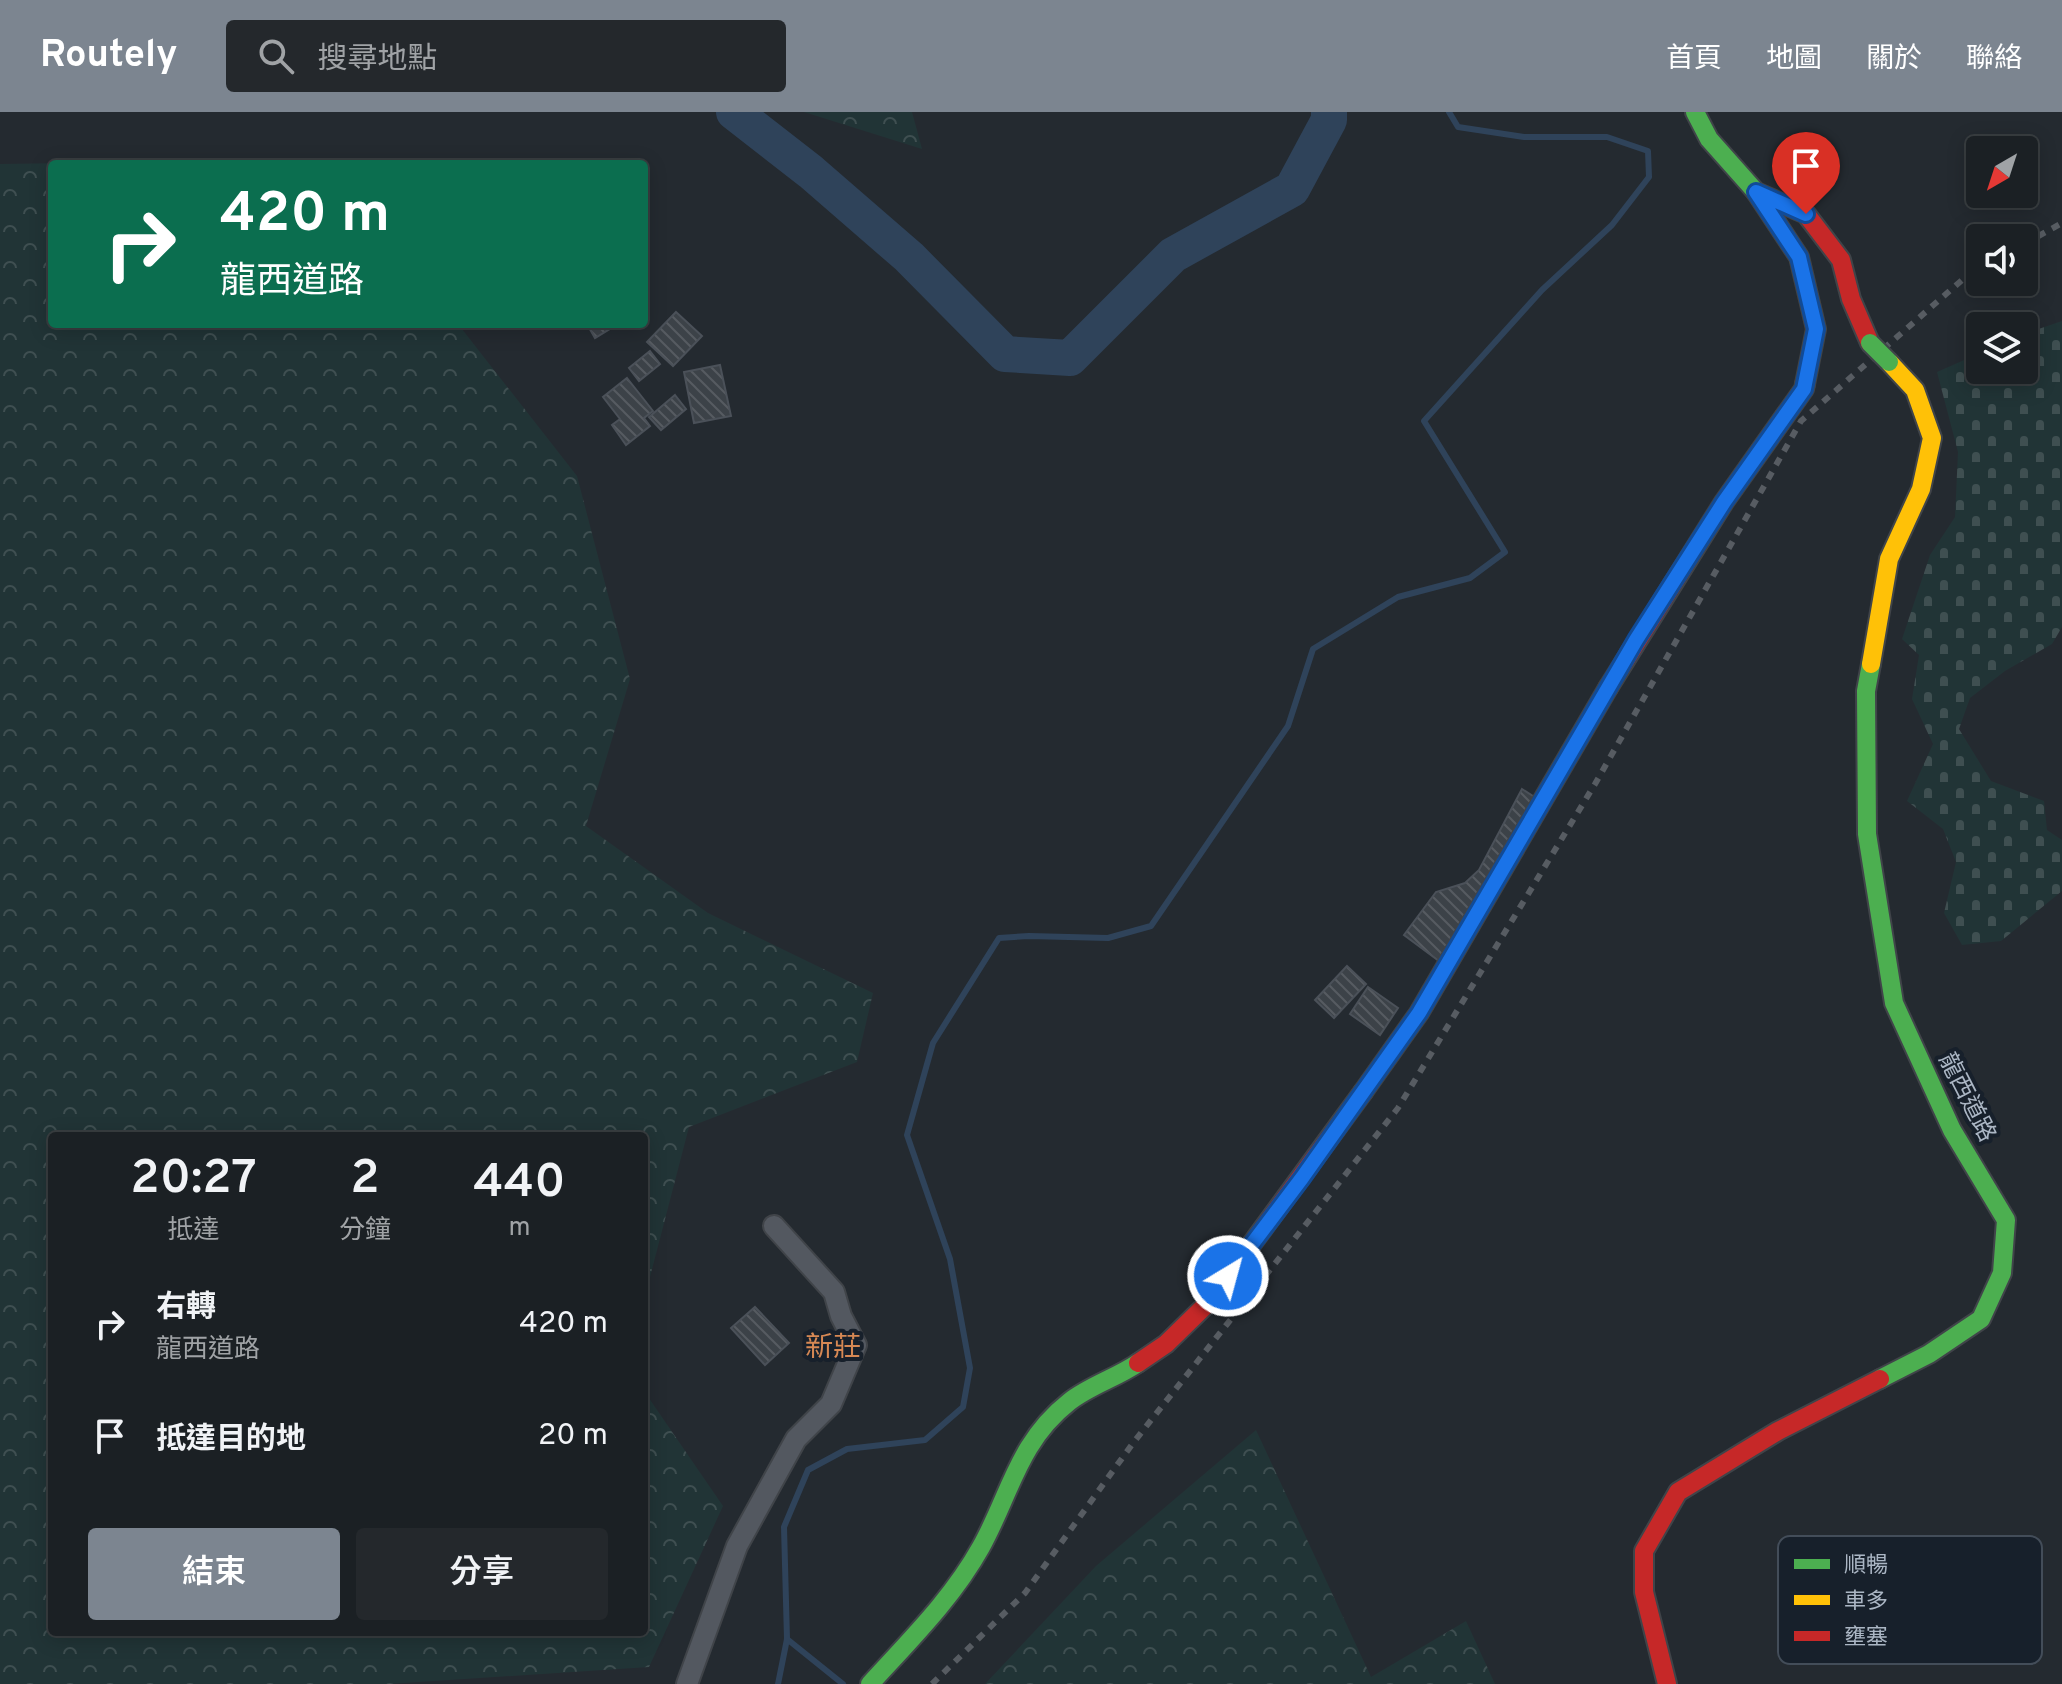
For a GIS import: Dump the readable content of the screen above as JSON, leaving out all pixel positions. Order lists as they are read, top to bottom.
{
  "streets": {
    "street": ["龍西道路"]
  },
  "districts": ["新莊"],
  "legend": ["順暢", "車多", "壅塞"],
  "north": "bottom left",
  "page": {
    "header": "Routely",
    "search": "搜尋地點",
    "nav": [
      "首頁",
      "地圖",
      "關於",
      "聯絡"
    ],
    "turn": ["420 m", "龍西道路"],
    "eta": [
      "20:27",
      "抵達",
      "2",
      "分鐘",
      "440",
      "m"
    ],
    "list": [
      {
        "name": "右轉",
        "note": "龍西道路",
        "value": "420 m"
      },
      {
        "name": "抵達目的地",
        "value": "20 m"
      }
    ],
    "buttons": ["結束", "分享"]
  }
}
